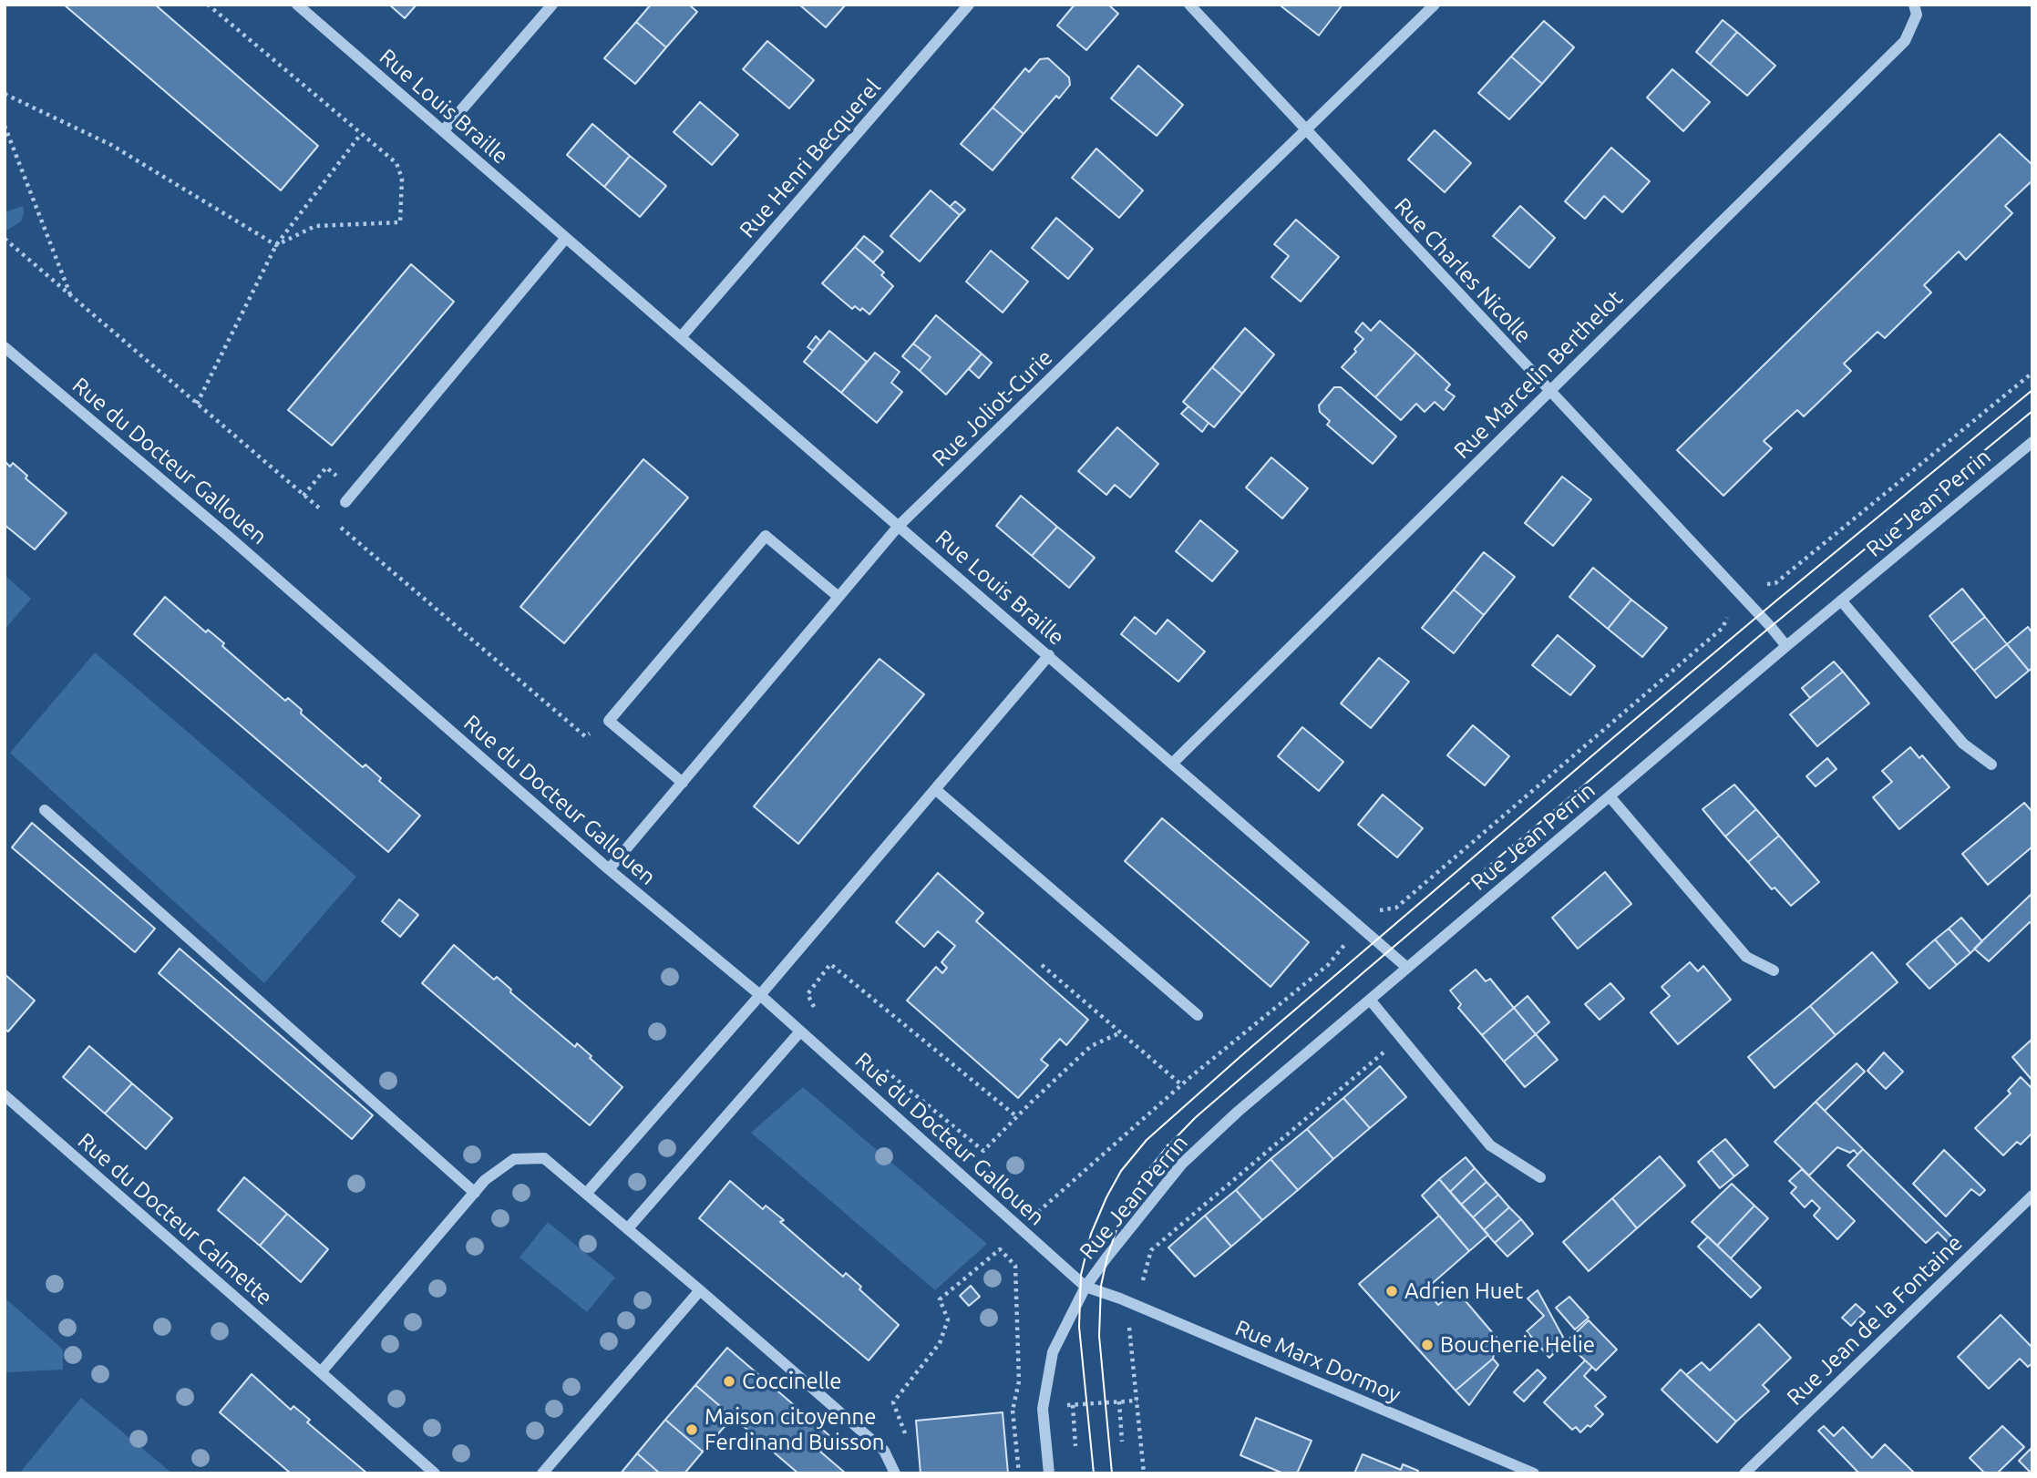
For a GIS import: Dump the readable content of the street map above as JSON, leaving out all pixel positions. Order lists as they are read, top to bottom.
{
  "streets": {
    "street": [
      "Rue Louis Braille",
      "Rue Henri Becquerel",
      "Rue Charles Nicolle",
      "Rue Marcelin Berthelot",
      "Rue Joliot-Curie",
      "Rue du Docteur Gallouen",
      "Rue Jean Perrin",
      "Rue du Docteur Calmette",
      "Rue Jean de la Fontaine",
      "Rue Marx Dormoy"
    ]
  },
  "crossings": [
    ["Rue Louis Braille", "Rue Henri Becquerel"],
    ["Rue Louis Braille", "Rue Marcelin Berthelot"],
    ["Rue Louis Braille", "Rue Joliot-Curie"],
    ["Rue Louis Braille", "Rue Jean Perrin"],
    ["Rue Charles Nicolle", "Rue Marcelin Berthelot"],
    ["Rue Charles Nicolle", "Rue Joliot-Curie"],
    ["Rue Charles Nicolle", "Rue Jean Perrin"],
    ["Rue Joliot-Curie", "Rue du Docteur Gallouen"],
    ["Rue du Docteur Gallouen", "Rue Jean Perrin"],
    ["Rue du Docteur Gallouen", "Rue Marx Dormoy"],
    ["Rue Jean Perrin", "Rue Marx Dormoy"]
  ],
  "places": [
    "Adrien Huet",
    "Boucherie Helie",
    "Coccinelle",
    "Maison citoyenne Ferdinand Buisson"
  ]
}
